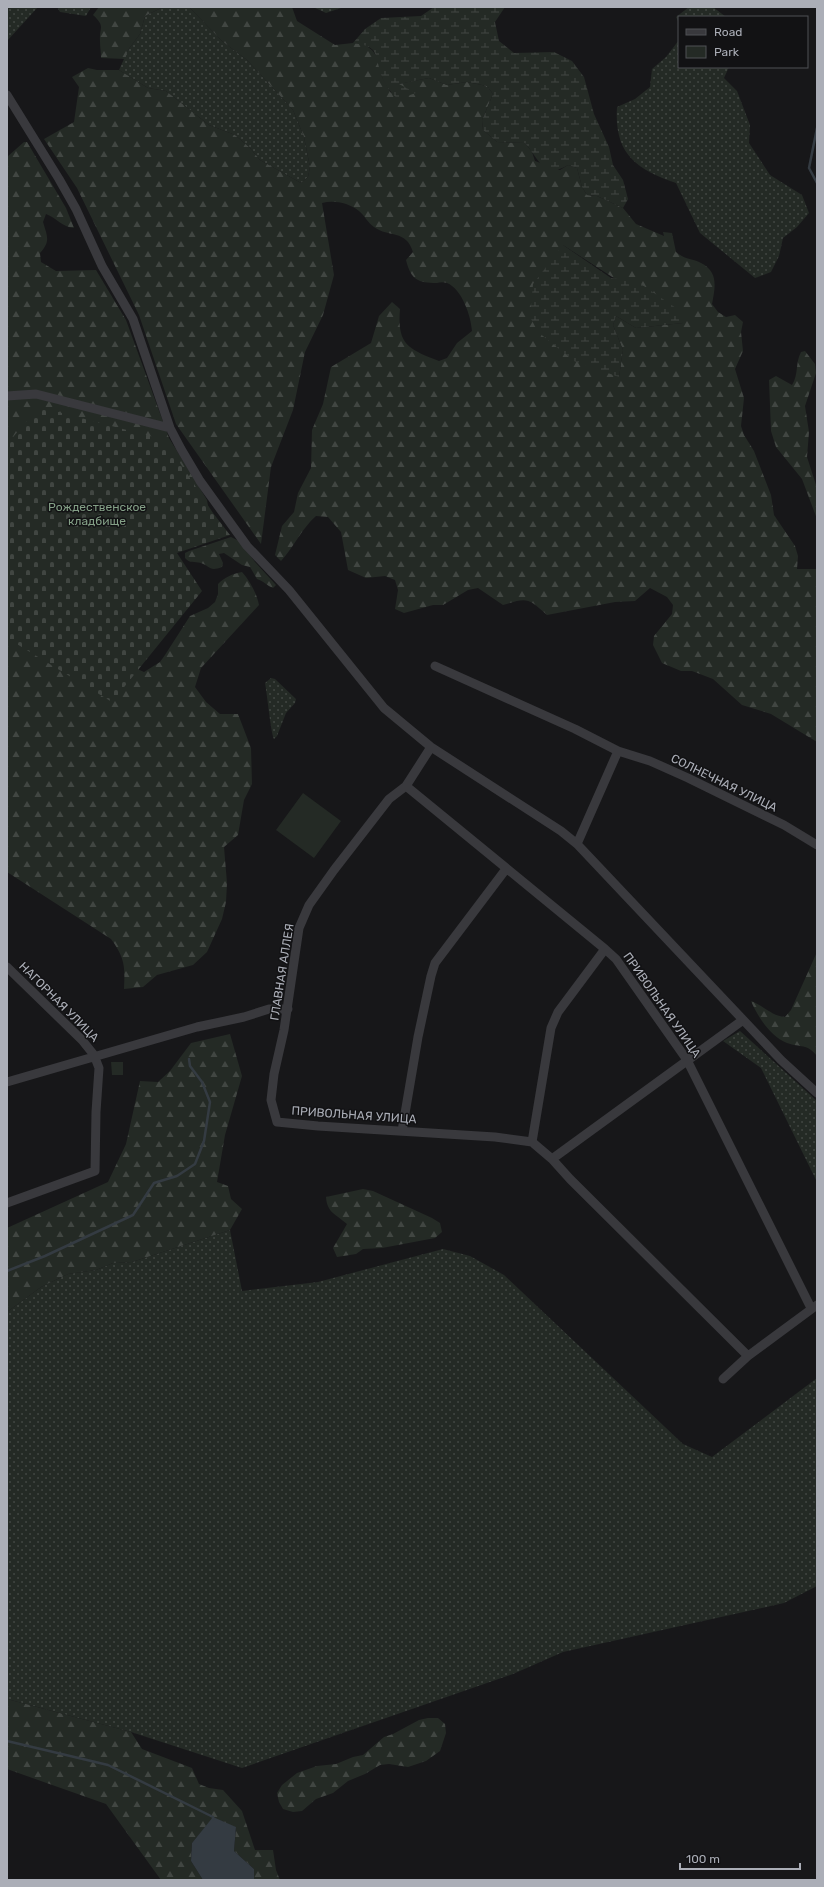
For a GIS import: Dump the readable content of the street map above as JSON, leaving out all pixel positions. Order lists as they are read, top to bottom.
{
  "streets": {
    "street": [
      "СОЛНЕЧНАЯ УЛИЦА",
      "ГЛАВНАЯ АЛЛЕЯ",
      "НАГОРНАЯ УЛИЦА",
      "ПРИВОЛЬНАЯ УЛИЦА"
    ]
  },
  "crossings": [
    ["ГЛАВНАЯ АЛЛЕЯ", "ПРИВОЛЬНАЯ УЛИЦА"]
  ],
  "parks": ["Рождественское кладбище"],
  "legend": ["Road", "Park"],
  "scale_bar": "100 m"
}
